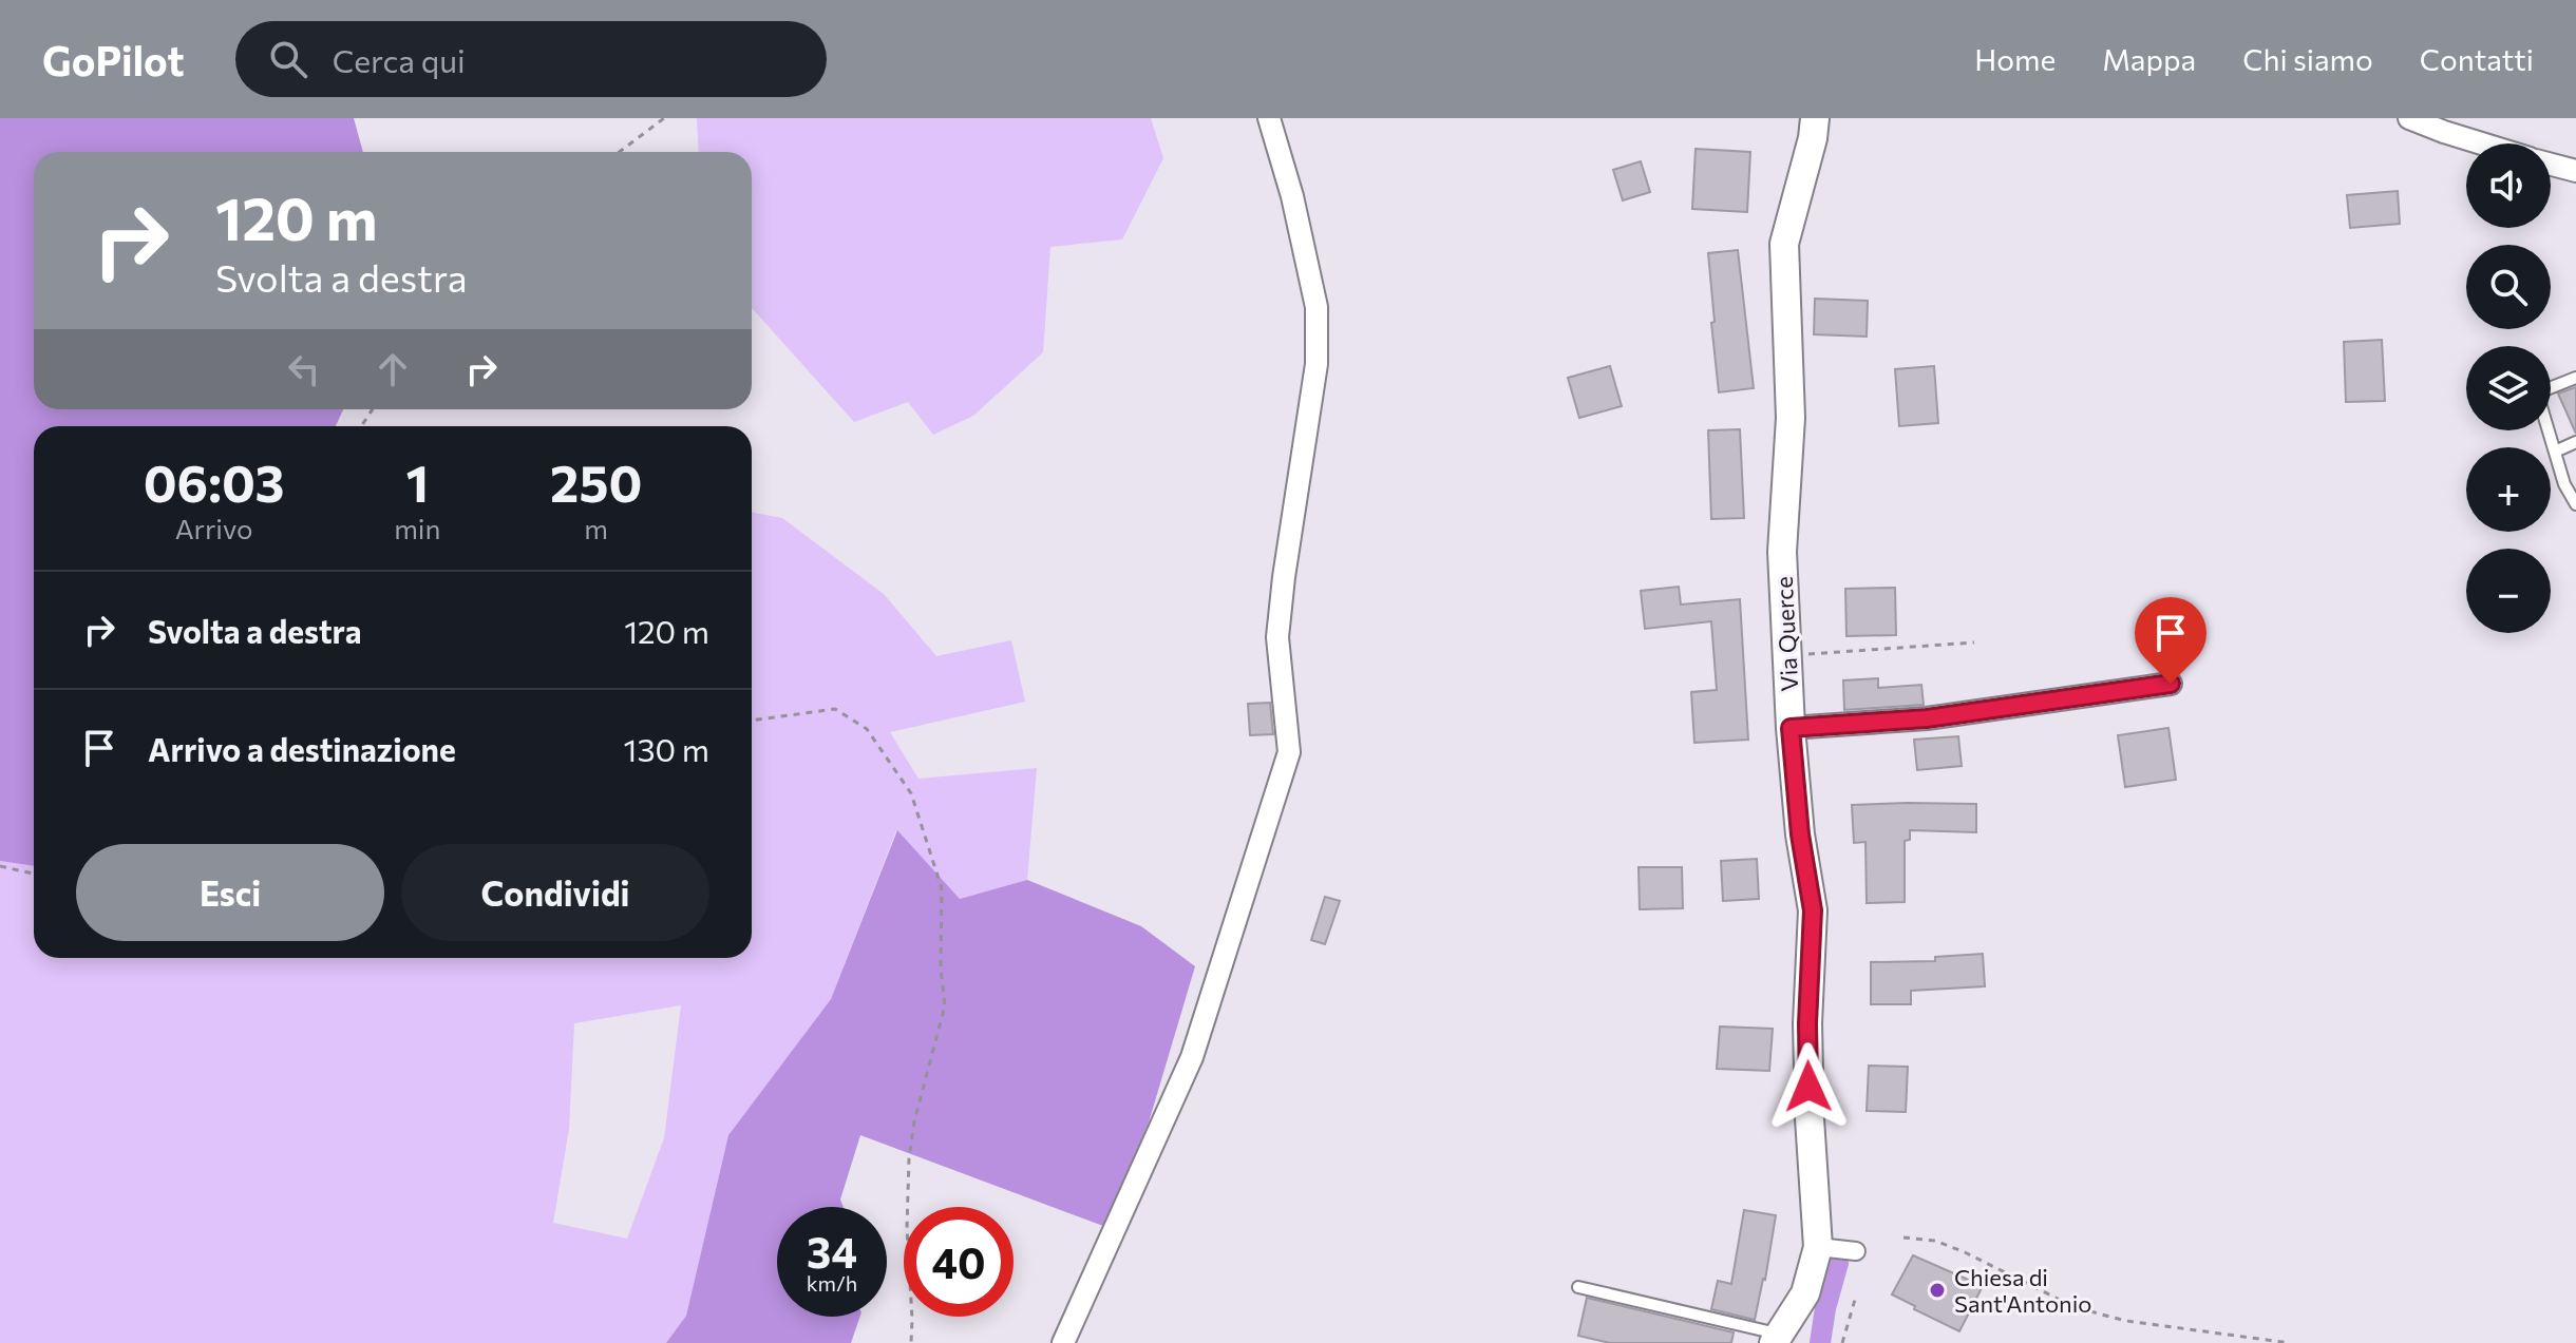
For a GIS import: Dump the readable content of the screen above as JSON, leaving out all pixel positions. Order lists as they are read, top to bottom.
{
  "streets": {
    "street": ["Via Querce"]
  },
  "places": ["Chiesa di Sant'Antonio"],
  "page": {
    "header": "GoPilot",
    "search": "Cerca qui",
    "nav": [
      "Home",
      "Mappa",
      "Chi siamo",
      "Contatti"
    ],
    "map_buttons": ["+", "−"],
    "turn": ["120 m", "Svolta a destra"],
    "eta": [
      "06:03",
      "Arrivo",
      "1",
      "min",
      "250",
      "m"
    ],
    "list": [
      {
        "name": "Svolta a destra",
        "value": "120 m"
      },
      {
        "name": "Arrivo a destinazione",
        "value": "130 m"
      }
    ],
    "buttons": ["Esci", "Condividi"],
    "speed": "34 km/h",
    "limit": "40"
  }
}
